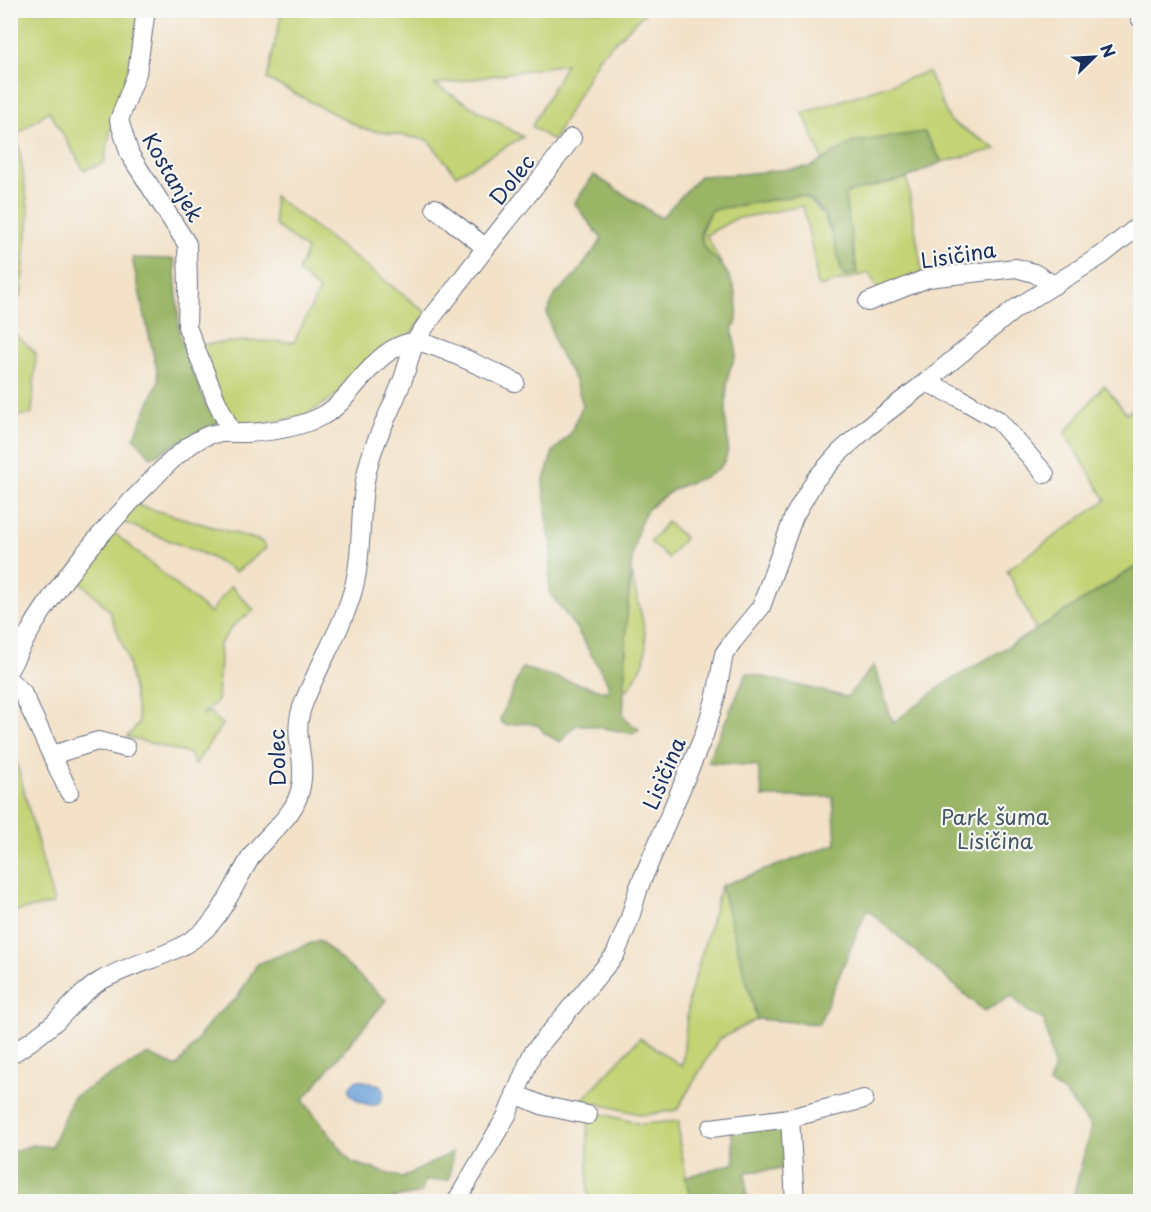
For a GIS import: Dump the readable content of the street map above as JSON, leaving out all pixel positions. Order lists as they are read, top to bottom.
{
  "streets": {
    "street": ["Kostanjek", "Dolec", "Lisičina"]
  },
  "parks": ["Park šuma Lisičina"],
  "north": "top right"
}
